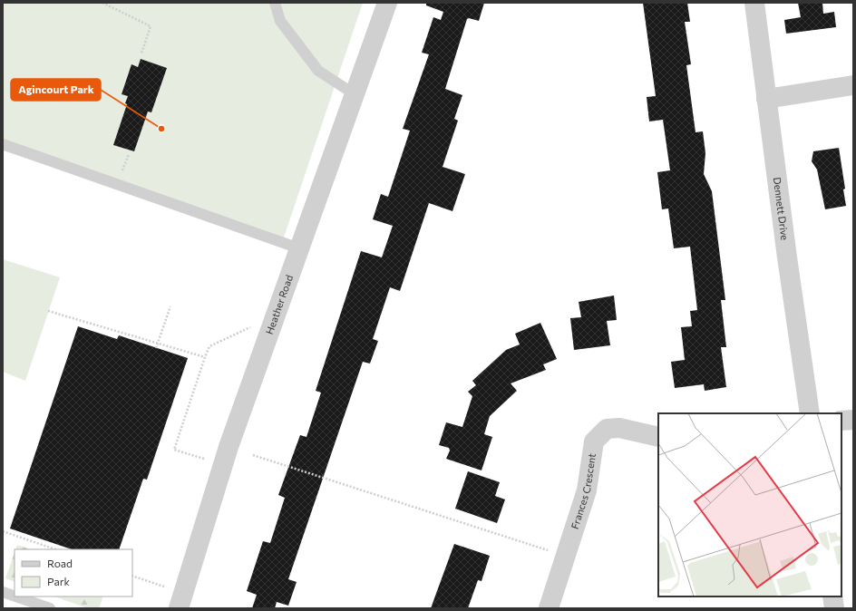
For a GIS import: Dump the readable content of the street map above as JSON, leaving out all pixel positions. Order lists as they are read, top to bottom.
{
  "streets": {
    "street": ["Dennett Drive", "Heather Road", "Frances Crescent"]
  },
  "places": ["Agincourt Park"],
  "legend": ["Road", "Park"]
}
